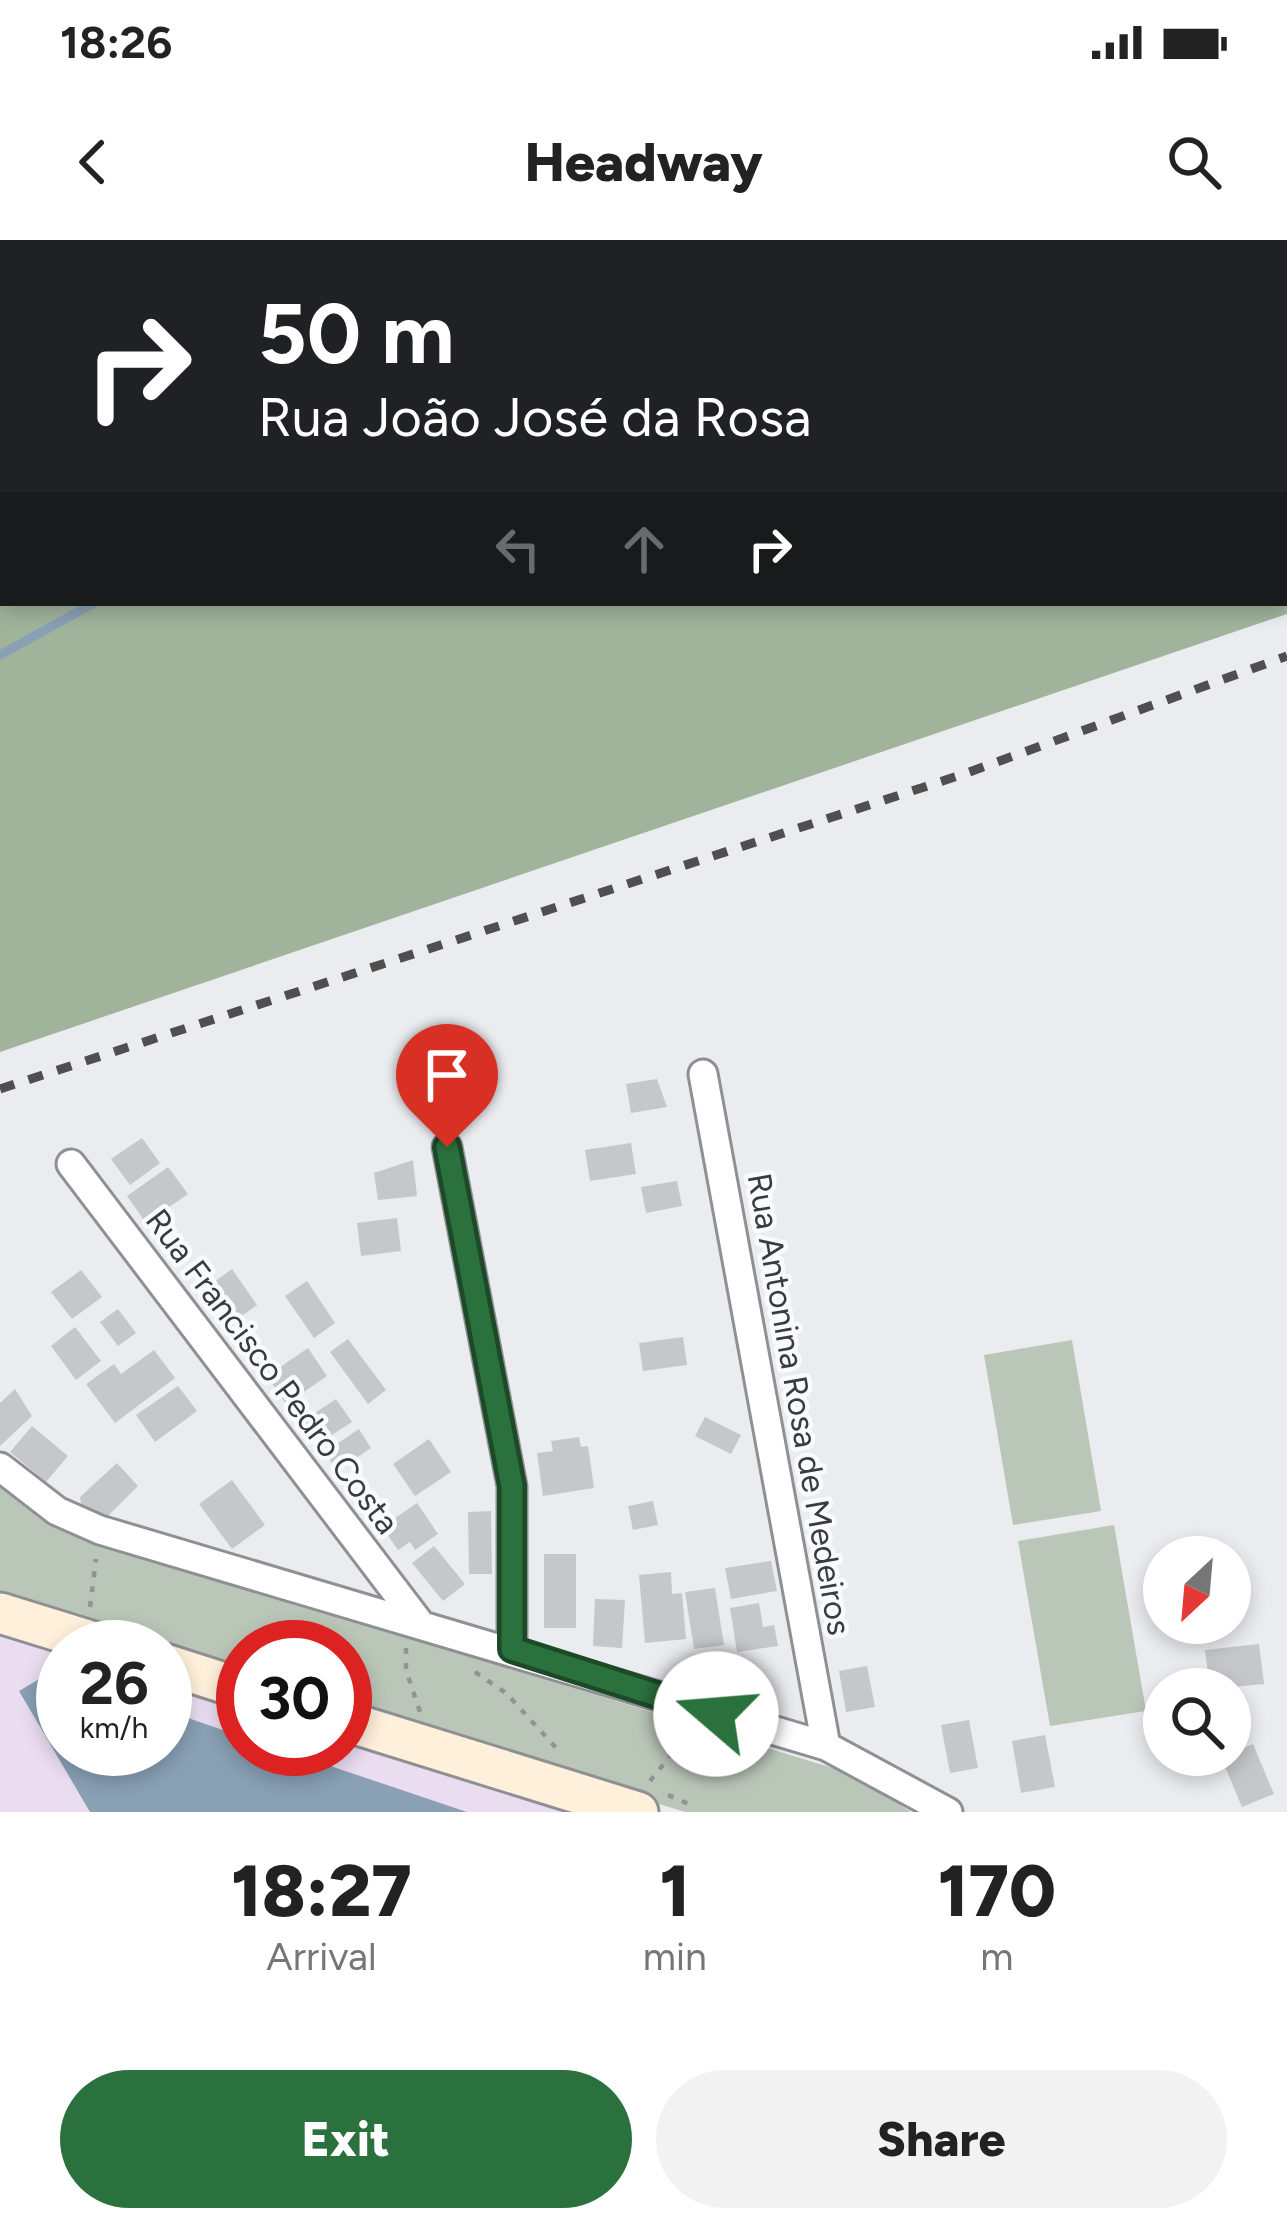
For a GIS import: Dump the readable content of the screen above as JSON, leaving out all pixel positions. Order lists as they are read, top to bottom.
{
  "streets": {
    "street": ["Rua Francisco Pedro Costa", "Rua Antonina Rosa de Medeiros"]
  },
  "north": "bottom left",
  "page": {
    "status": "18:26",
    "header": "Headway",
    "turn": ["50 m", "Rua João José da Rosa"],
    "speed": "26 km/h",
    "limit": "30",
    "eta": [
      "18:27",
      "Arrival",
      "1",
      "min",
      "170",
      "m"
    ],
    "buttons": ["Exit", "Share"]
  }
}
